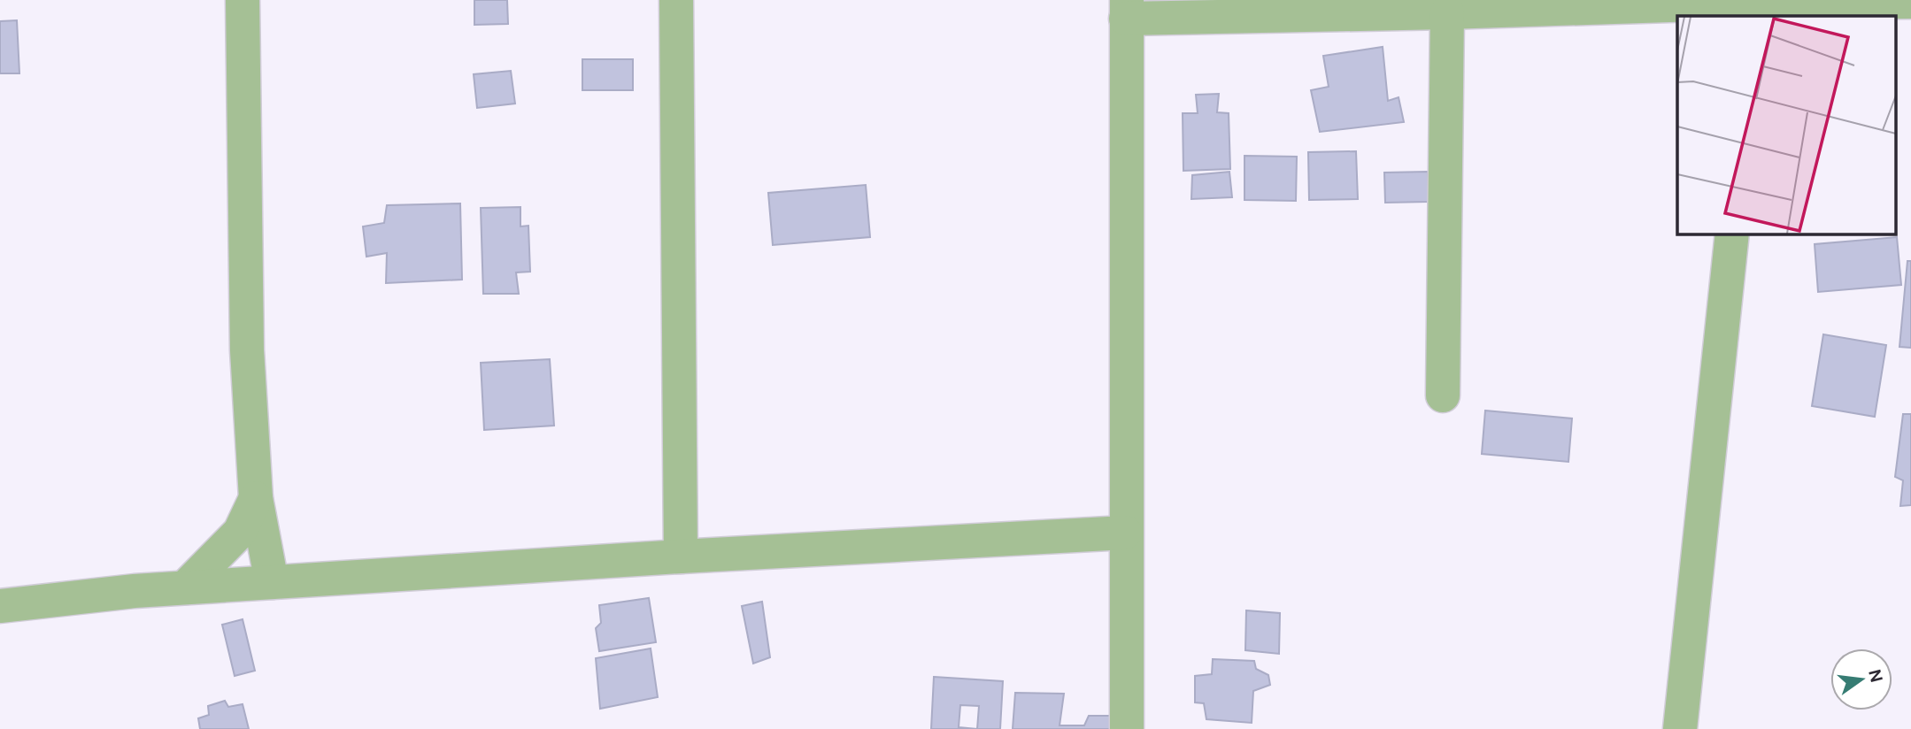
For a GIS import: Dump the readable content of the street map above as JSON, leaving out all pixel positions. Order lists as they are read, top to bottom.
{
  "north": "right"
}
